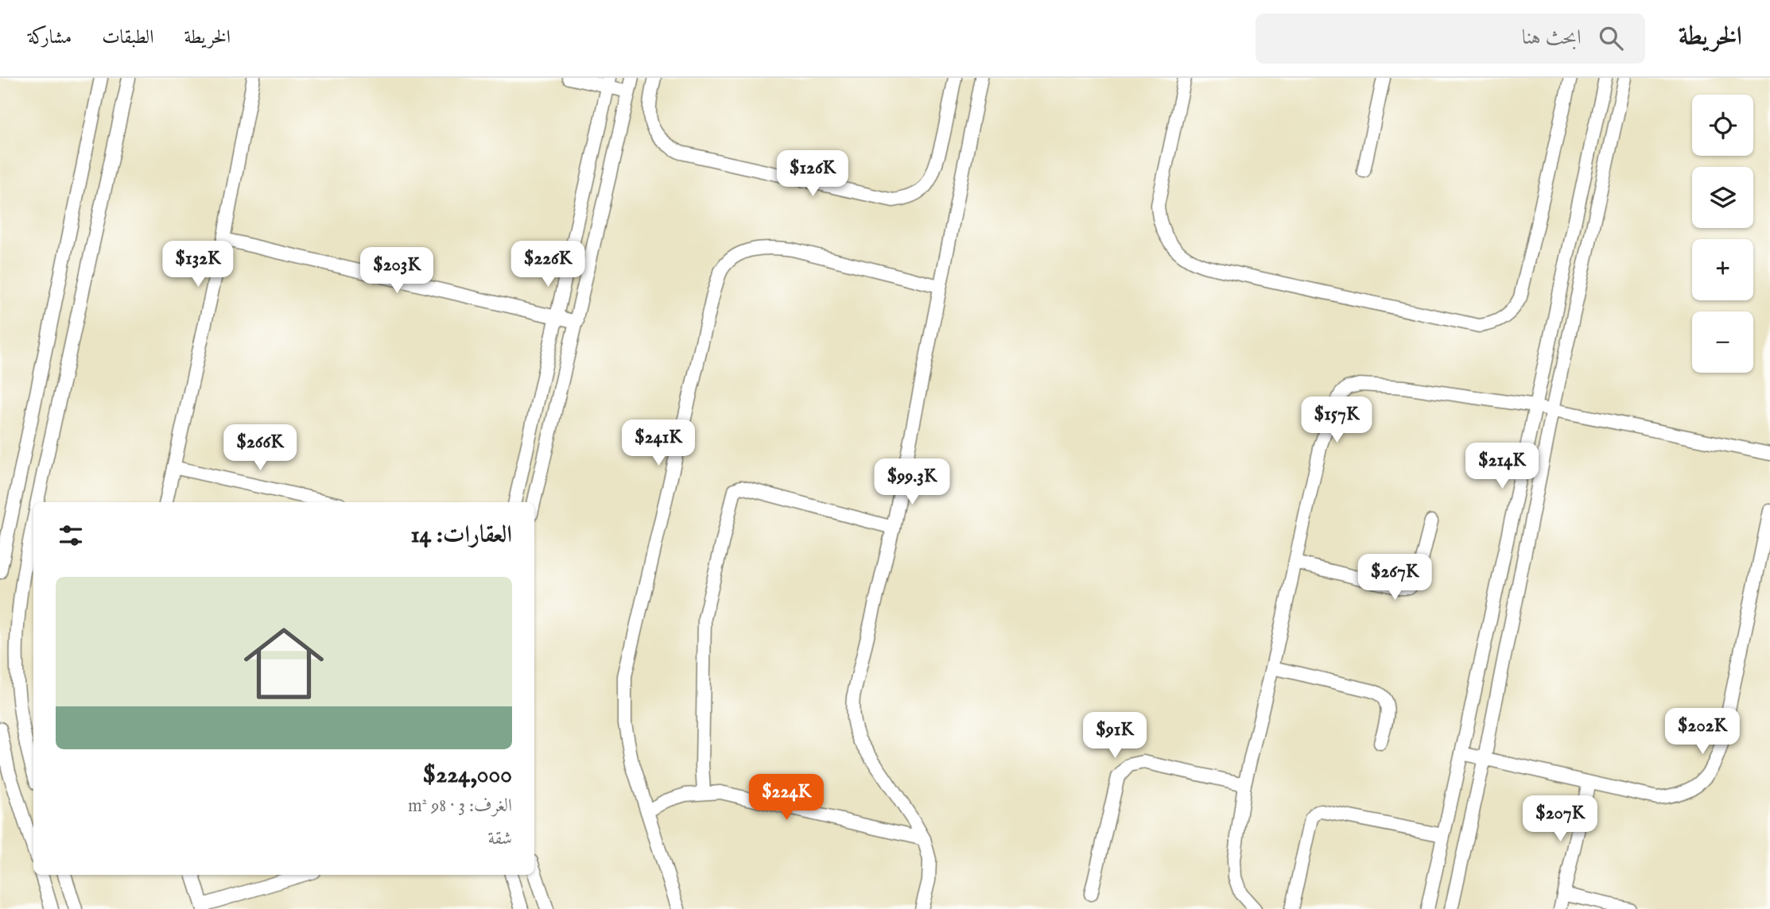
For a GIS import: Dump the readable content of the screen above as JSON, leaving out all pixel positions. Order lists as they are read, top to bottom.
{
  "page": {
    "header": "الخريطة",
    "search": "ابحث هنا",
    "nav": ["الخريطة", "الطبقات", "مشاركة"],
    "map_buttons": ["+", "−"],
    "price": [
      "$126K",
      "$132K",
      "$226K",
      "$203K",
      "$157K",
      "$241K",
      "$266K",
      "$214K",
      "$99.3K",
      "$267K",
      "$202K",
      "$91K",
      "$224K",
      "$207K"
    ],
    "heading": "العقارات: 14",
    "list": [
      {
        "name": "$224,000",
        "note": "الغرف: 3 · 98 m² · شقة"
      }
    ]
  }
}
